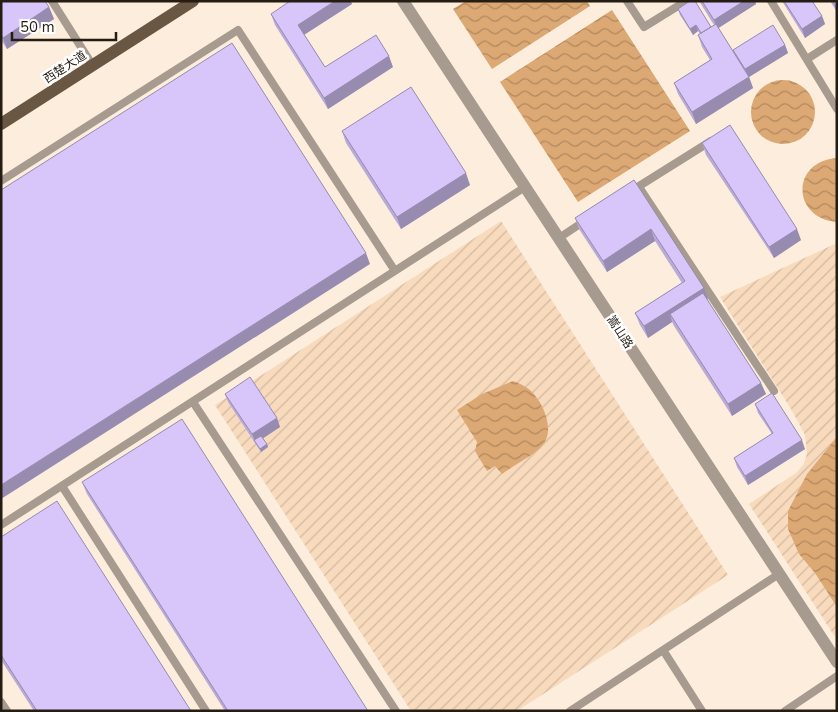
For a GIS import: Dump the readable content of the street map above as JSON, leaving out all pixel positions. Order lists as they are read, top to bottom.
{
  "streets": {
    "main road": ["西楚大道"],
    "street": ["嵩山路"]
  },
  "scale_bar": "50 m"
}
